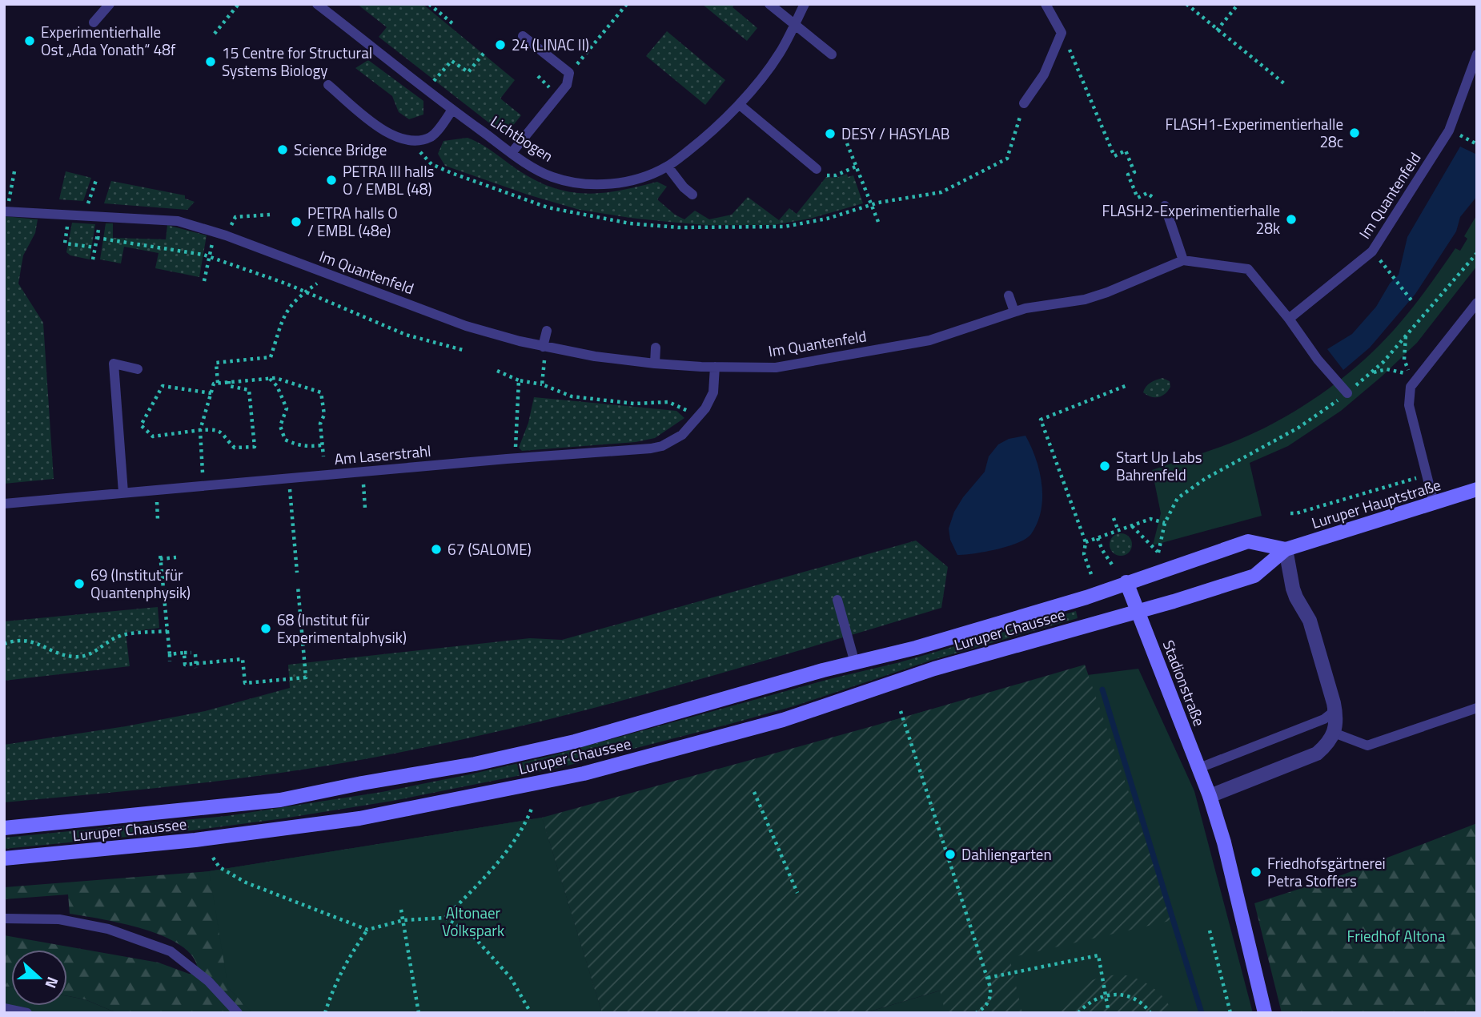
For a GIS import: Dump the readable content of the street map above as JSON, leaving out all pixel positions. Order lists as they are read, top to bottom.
{
  "streets": {
    "main road": ["Luruper Hauptstraße", "Luruper Chaussee", "Stadionstraße"],
    "lane": ["Lichtbogen", "Im Quantenfeld", "Am Laserstrahl"]
  },
  "crossings": [
    ["Im Quantenfeld", "Am Laserstrahl"],
    ["Luruper Hauptstraße", "Luruper Chaussee"],
    ["Luruper Hauptstraße", "Stadionstraße"],
    ["Luruper Chaussee", "Stadionstraße"]
  ],
  "parks": ["Altonaer Volkspark", "Friedhof Altona"],
  "places": [
    "Experimentierhalle Ost „Ada Yonath“ 48f",
    "24 (LINAC II)",
    "15 Centre for Structural Systems Biology",
    "FLASH1-Experimentierhalle 28c",
    "DESY / HASYLAB",
    "Science Bridge",
    "PETRA III halls O / EMBL (48)",
    "FLASH2-Experimentierhalle 28k",
    "PETRA halls O / EMBL (48e)",
    "Start Up Labs Bahrenfeld",
    "67 (SALOME)",
    "69 (Institut für Quantenphysik)",
    "68 (Institut für Experimentalphysik)",
    "Dahliengarten",
    "Friedhofsgärtnerei Petra Stoffers"
  ],
  "north": "right"
}
